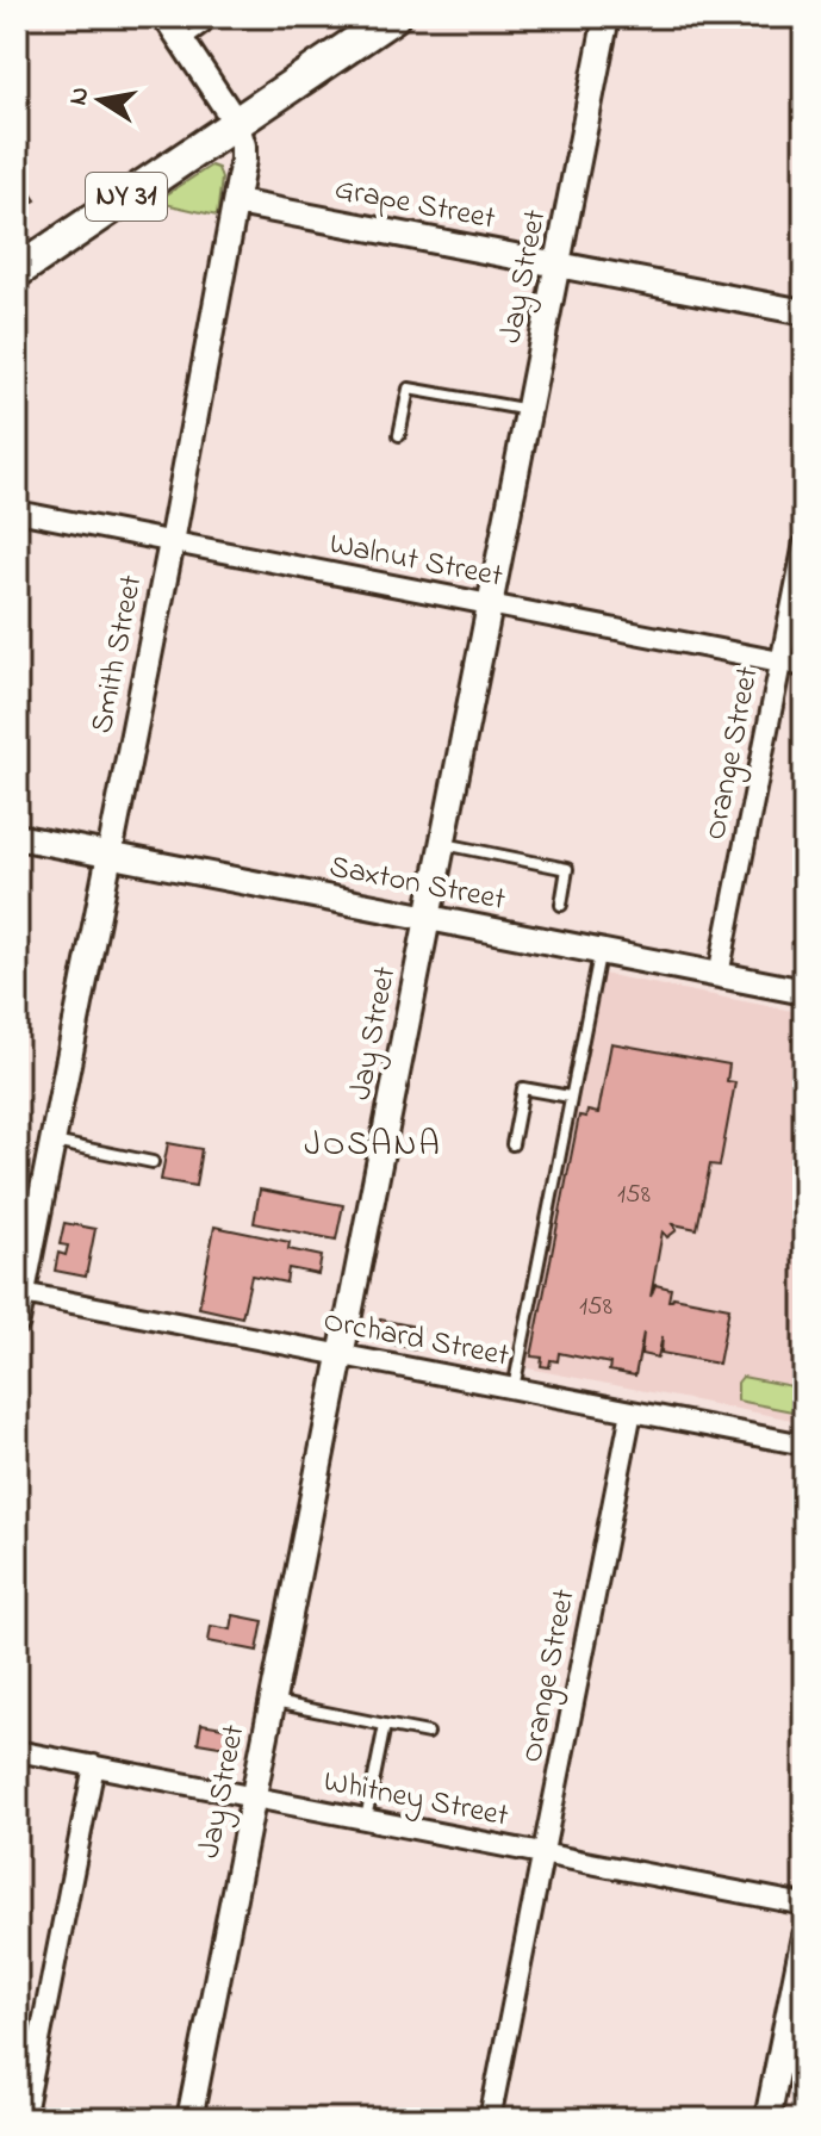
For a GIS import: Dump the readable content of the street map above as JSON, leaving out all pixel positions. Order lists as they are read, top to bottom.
{
  "streets": {
    "main road": ["NY 31"],
    "street": [
      "Grape Street",
      "Jay Street",
      "Walnut Street",
      "Smith Street",
      "Orange Street",
      "Saxton Street",
      "Orchard Street",
      "Whitney Street"
    ]
  },
  "crossings": [
    ["NY 31", "Smith Street"],
    ["Grape Street", "Jay Street"],
    ["Grape Street", "Smith Street"],
    ["Jay Street", "Walnut Street"],
    ["Jay Street", "Saxton Street"],
    ["Jay Street", "Orchard Street"],
    ["Jay Street", "Whitney Street"],
    ["Walnut Street", "Smith Street"],
    ["Walnut Street", "Orange Street"],
    ["Smith Street", "Saxton Street"],
    ["Smith Street", "Orchard Street"],
    ["Orange Street", "Saxton Street"],
    ["Orange Street", "Orchard Street"],
    ["Orange Street", "Whitney Street"]
  ],
  "districts": ["JOSANA"],
  "house_numbers": ["158", "158"],
  "north": "left"
}
